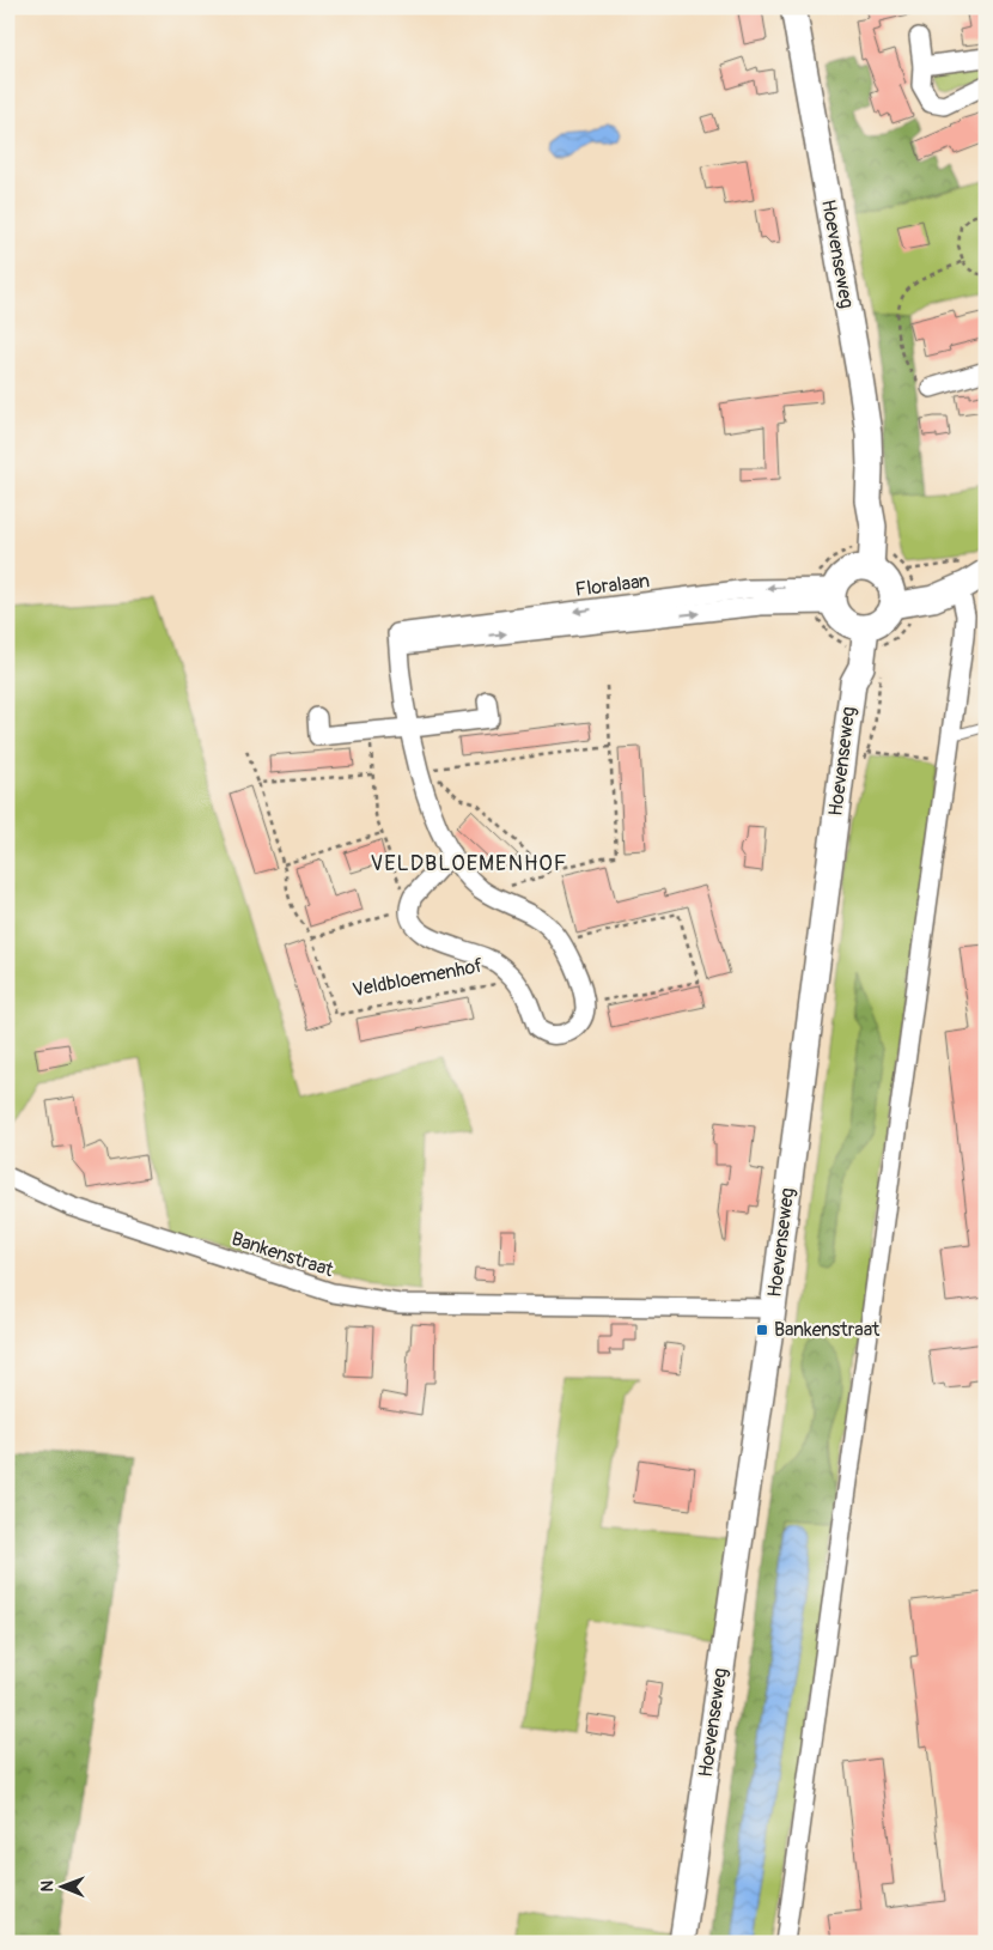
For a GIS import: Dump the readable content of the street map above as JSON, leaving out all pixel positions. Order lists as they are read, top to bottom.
{
  "streets": {
    "main road": ["Hoevenseweg"],
    "street": ["Floralaan", "Veldbloemenhof", "Bankenstraat"]
  },
  "crossings": [
    ["Hoevenseweg", "Floralaan"],
    ["Hoevenseweg", "Bankenstraat"]
  ],
  "districts": ["VELDBLOEMENHOF"],
  "places": {
    "transit": ["Bankenstraat"]
  },
  "north": "left"
}
